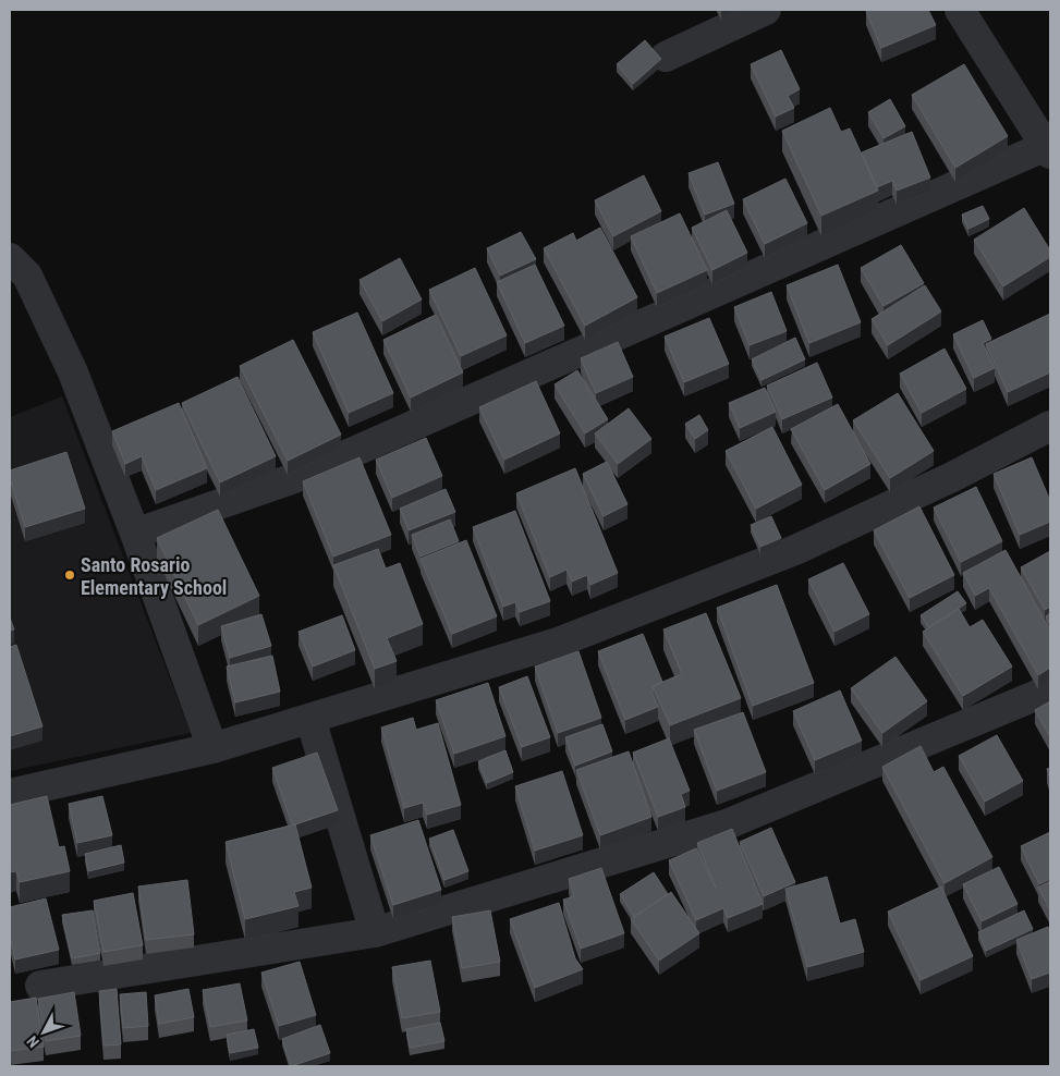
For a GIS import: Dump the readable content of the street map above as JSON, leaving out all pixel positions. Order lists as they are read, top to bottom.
{
  "places": ["Santo Rosario Elementary School"],
  "north": "bottom left"
}
